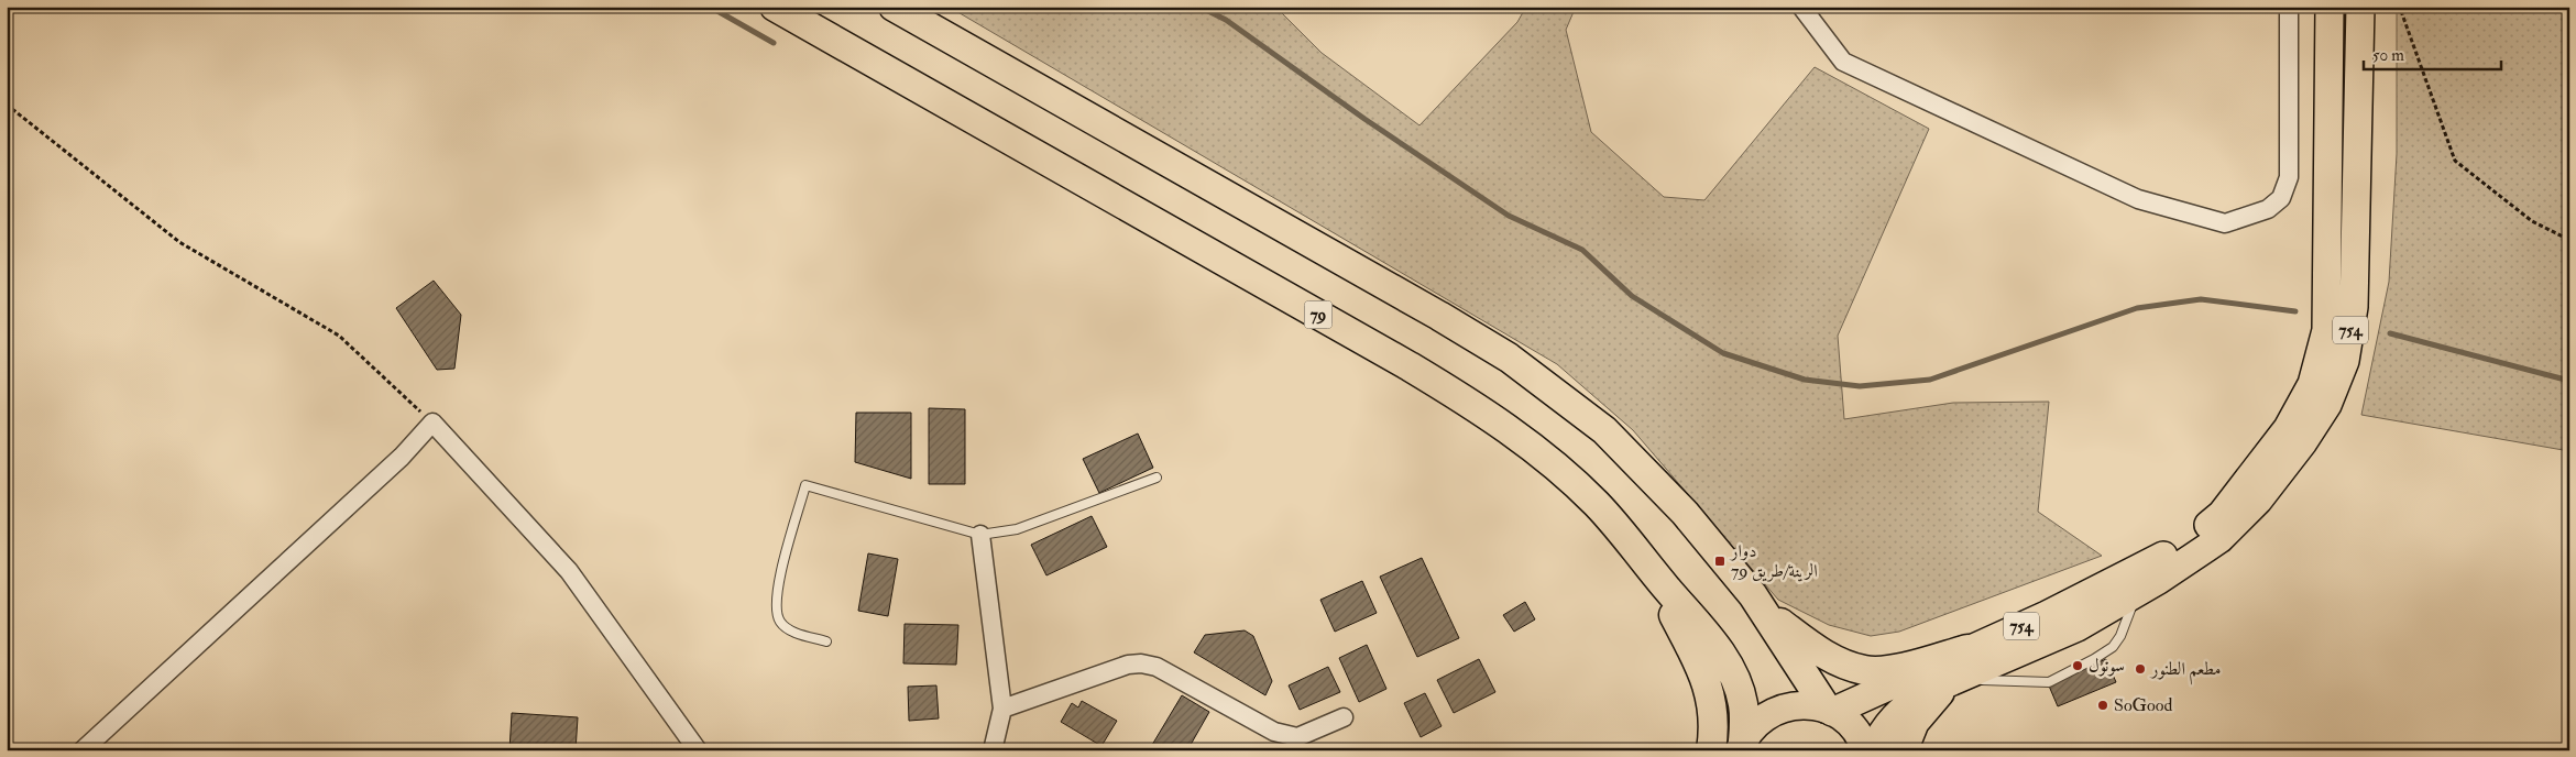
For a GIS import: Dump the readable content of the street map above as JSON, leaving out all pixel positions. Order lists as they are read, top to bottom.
{
  "streets": {
    "highway": ["79"],
    "main road": ["754"]
  },
  "places": {
    "transit": ["دوار الرينة/طريق 79"],
    "other": ["سونول", "مطعم الطنور", "SoGood"]
  },
  "scale_bar": "50 m"
}
